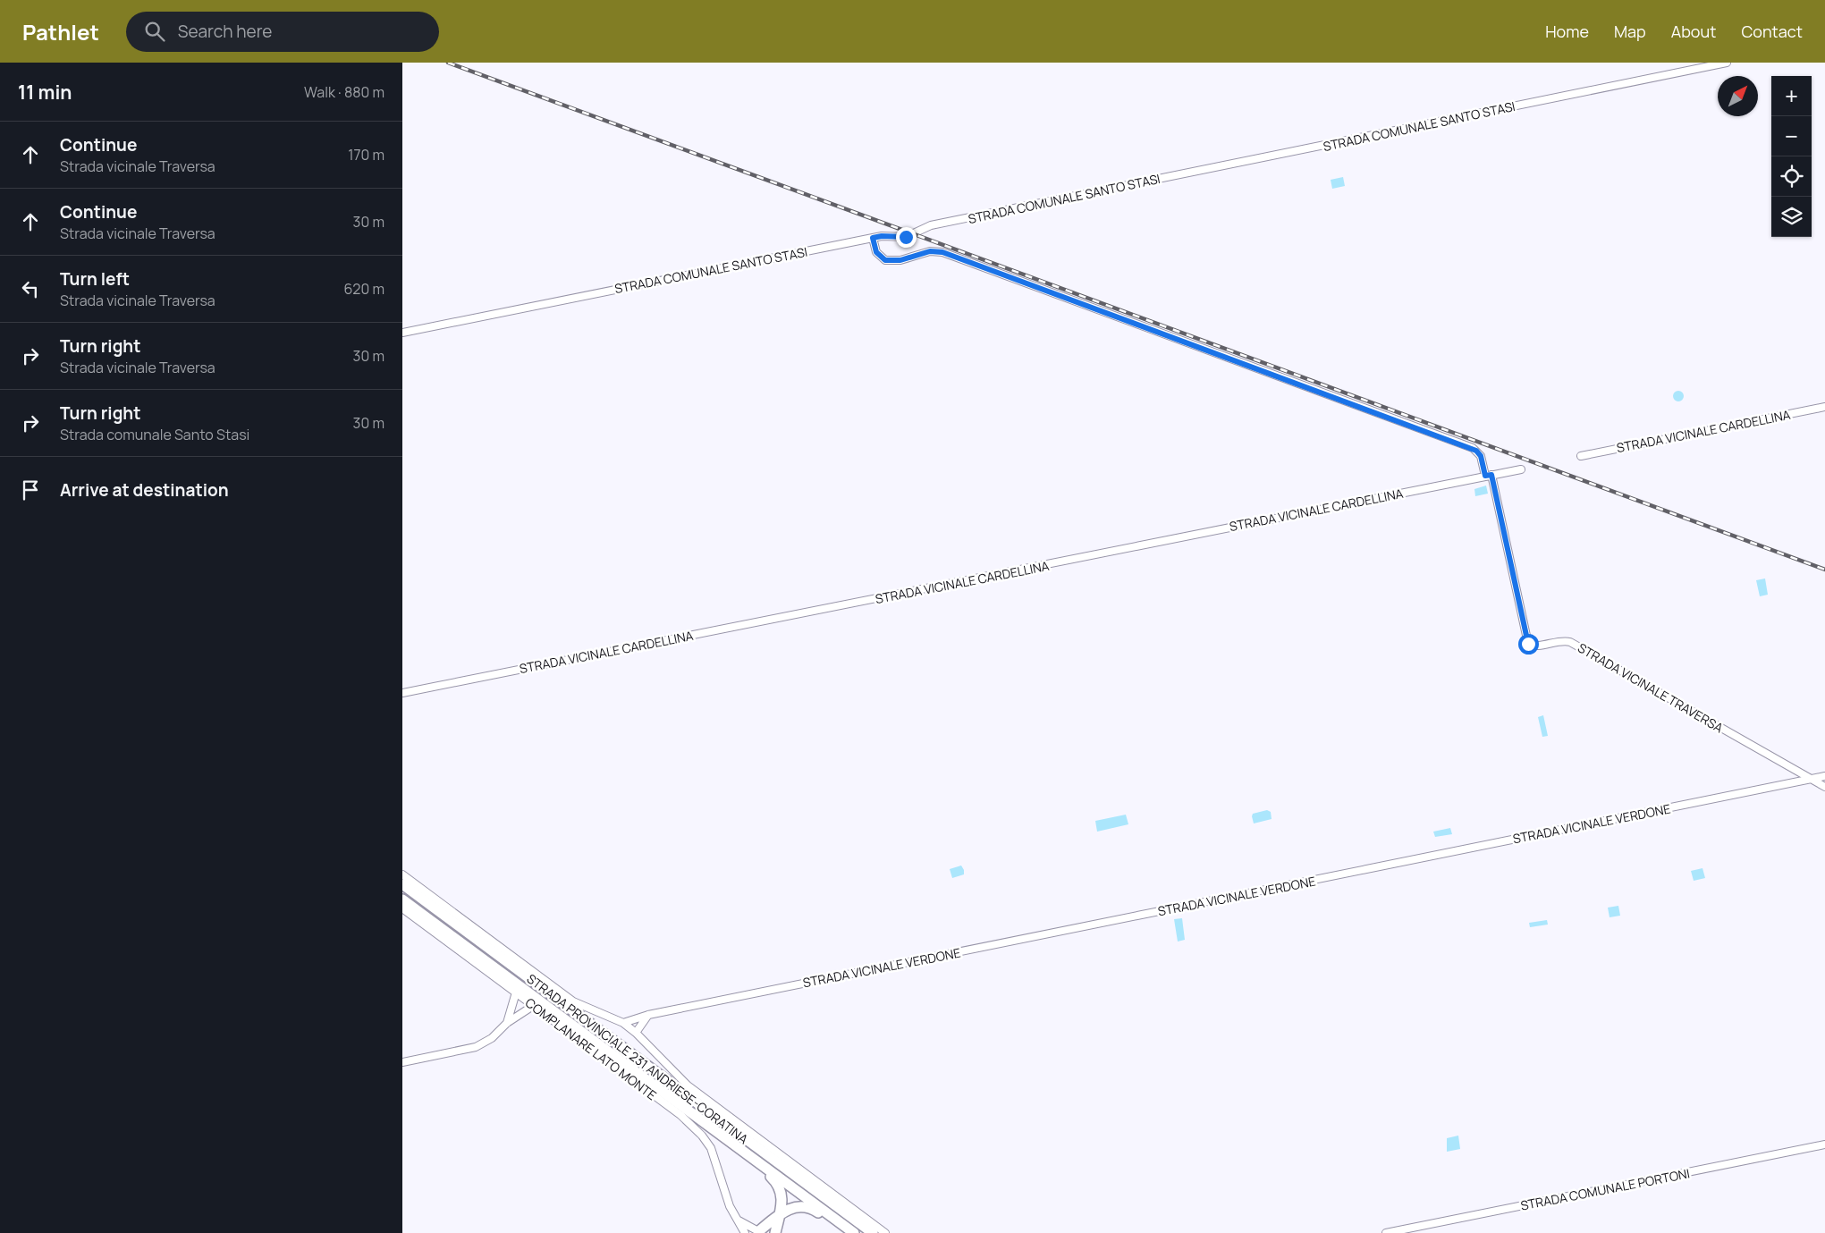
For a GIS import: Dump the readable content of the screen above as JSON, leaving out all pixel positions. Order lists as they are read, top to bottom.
{
  "streets": {
    "highway": ["STRADA PROVINCIALE 231 ANDRIESE-CORATINA"],
    "street": [
      "STRADA COMUNALE SANTO STASI",
      "STRADA VICINALE CARDELLINA",
      "STRADA VICINALE TRAVERSA",
      "STRADA VICINALE VERDONE",
      "COMPLANARE LATO MONTE",
      "STRADA COMUNALE PORTONI"
    ]
  },
  "crossings": [
    ["STRADA COMUNALE SANTO STASI", "STRADA VICINALE TRAVERSA"],
    ["STRADA VICINALE CARDELLINA", "STRADA VICINALE TRAVERSA"],
    ["STRADA VICINALE TRAVERSA", "STRADA VICINALE VERDONE"]
  ],
  "north": "top right",
  "page": {
    "header": "Pathlet",
    "search": "Search here",
    "nav": [
      "Home",
      "Map",
      "About",
      "Contact"
    ],
    "heading": ["11 min", "Walk · 880 m"],
    "map_buttons": ["+", "−"],
    "list": [
      ["Continue", "Strada vicinale Traversa", "170 m"],
      ["Continue", "Strada vicinale Traversa", "30 m"],
      ["Turn left", "Strada vicinale Traversa", "620 m"],
      ["Turn right", "Strada vicinale Traversa", "30 m"],
      ["Turn right", "Strada comunale Santo Stasi", "30 m"],
      "Arrive at destination"
    ]
  }
}
